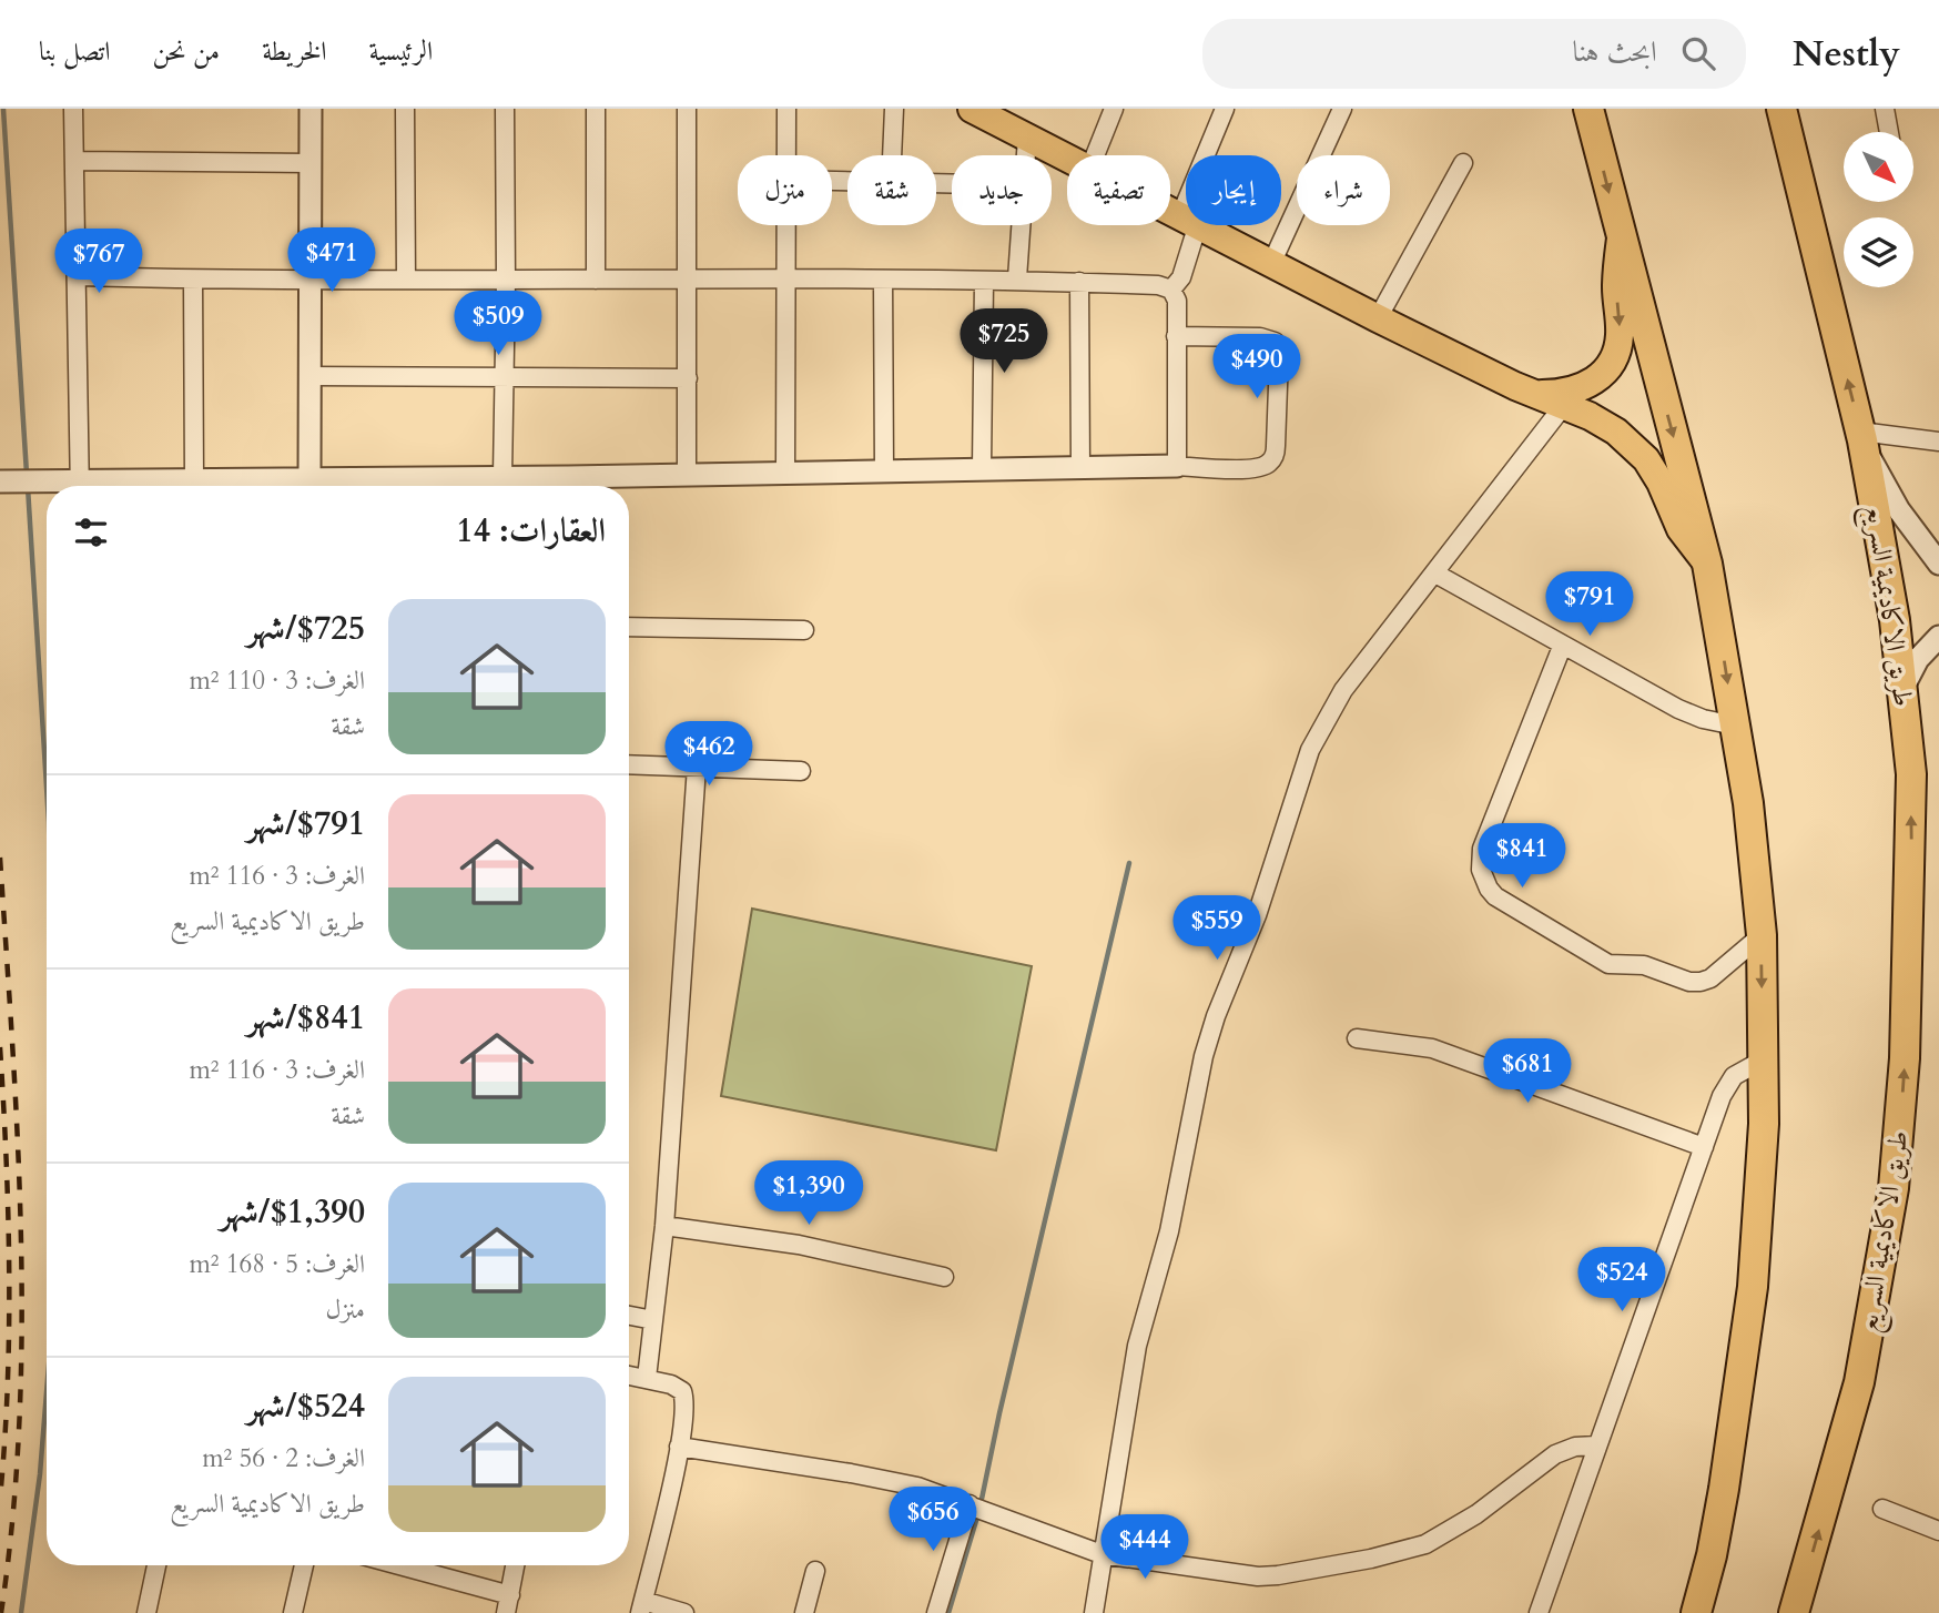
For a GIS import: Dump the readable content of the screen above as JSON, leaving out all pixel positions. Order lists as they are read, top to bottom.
{
  "streets": {
    "highway": ["طريق الاكاديمية السريع"]
  },
  "north": "bottom right",
  "page": {
    "header": "Nestly",
    "search": "ابحث هنا",
    "nav": [
      "الرئيسية",
      "الخريطة",
      "من نحن",
      "اتصل بنا"
    ],
    "chip": [
      "شراء",
      "إيجار",
      "تصفية",
      "جديد",
      "شقة",
      "منزل"
    ],
    "price": [
      "$471",
      "$767",
      "$509",
      "$725",
      "$490",
      "$791",
      "$462",
      "$841",
      "$559",
      "$681",
      "$1,390",
      "$524",
      "$656",
      "$444"
    ],
    "heading": "العقارات: 14",
    "list": [
      {
        "name": "$725/شهر",
        "note": "الغرف: 3 · 110 m² · شقة"
      },
      {
        "name": "$791/شهر",
        "note": "الغرف: 3 · 116 m² · طريق الاكاديمية السريع"
      },
      {
        "name": "$841/شهر",
        "note": "الغرف: 3 · 116 m² · شقة"
      },
      {
        "name": "$1,390/شهر",
        "note": "الغرف: 5 · 168 m² · منزل"
      },
      {
        "name": "$524/شهر",
        "note": "الغرف: 2 · 56 m² · طريق الاكاديمية السريع"
      }
    ]
  }
}
